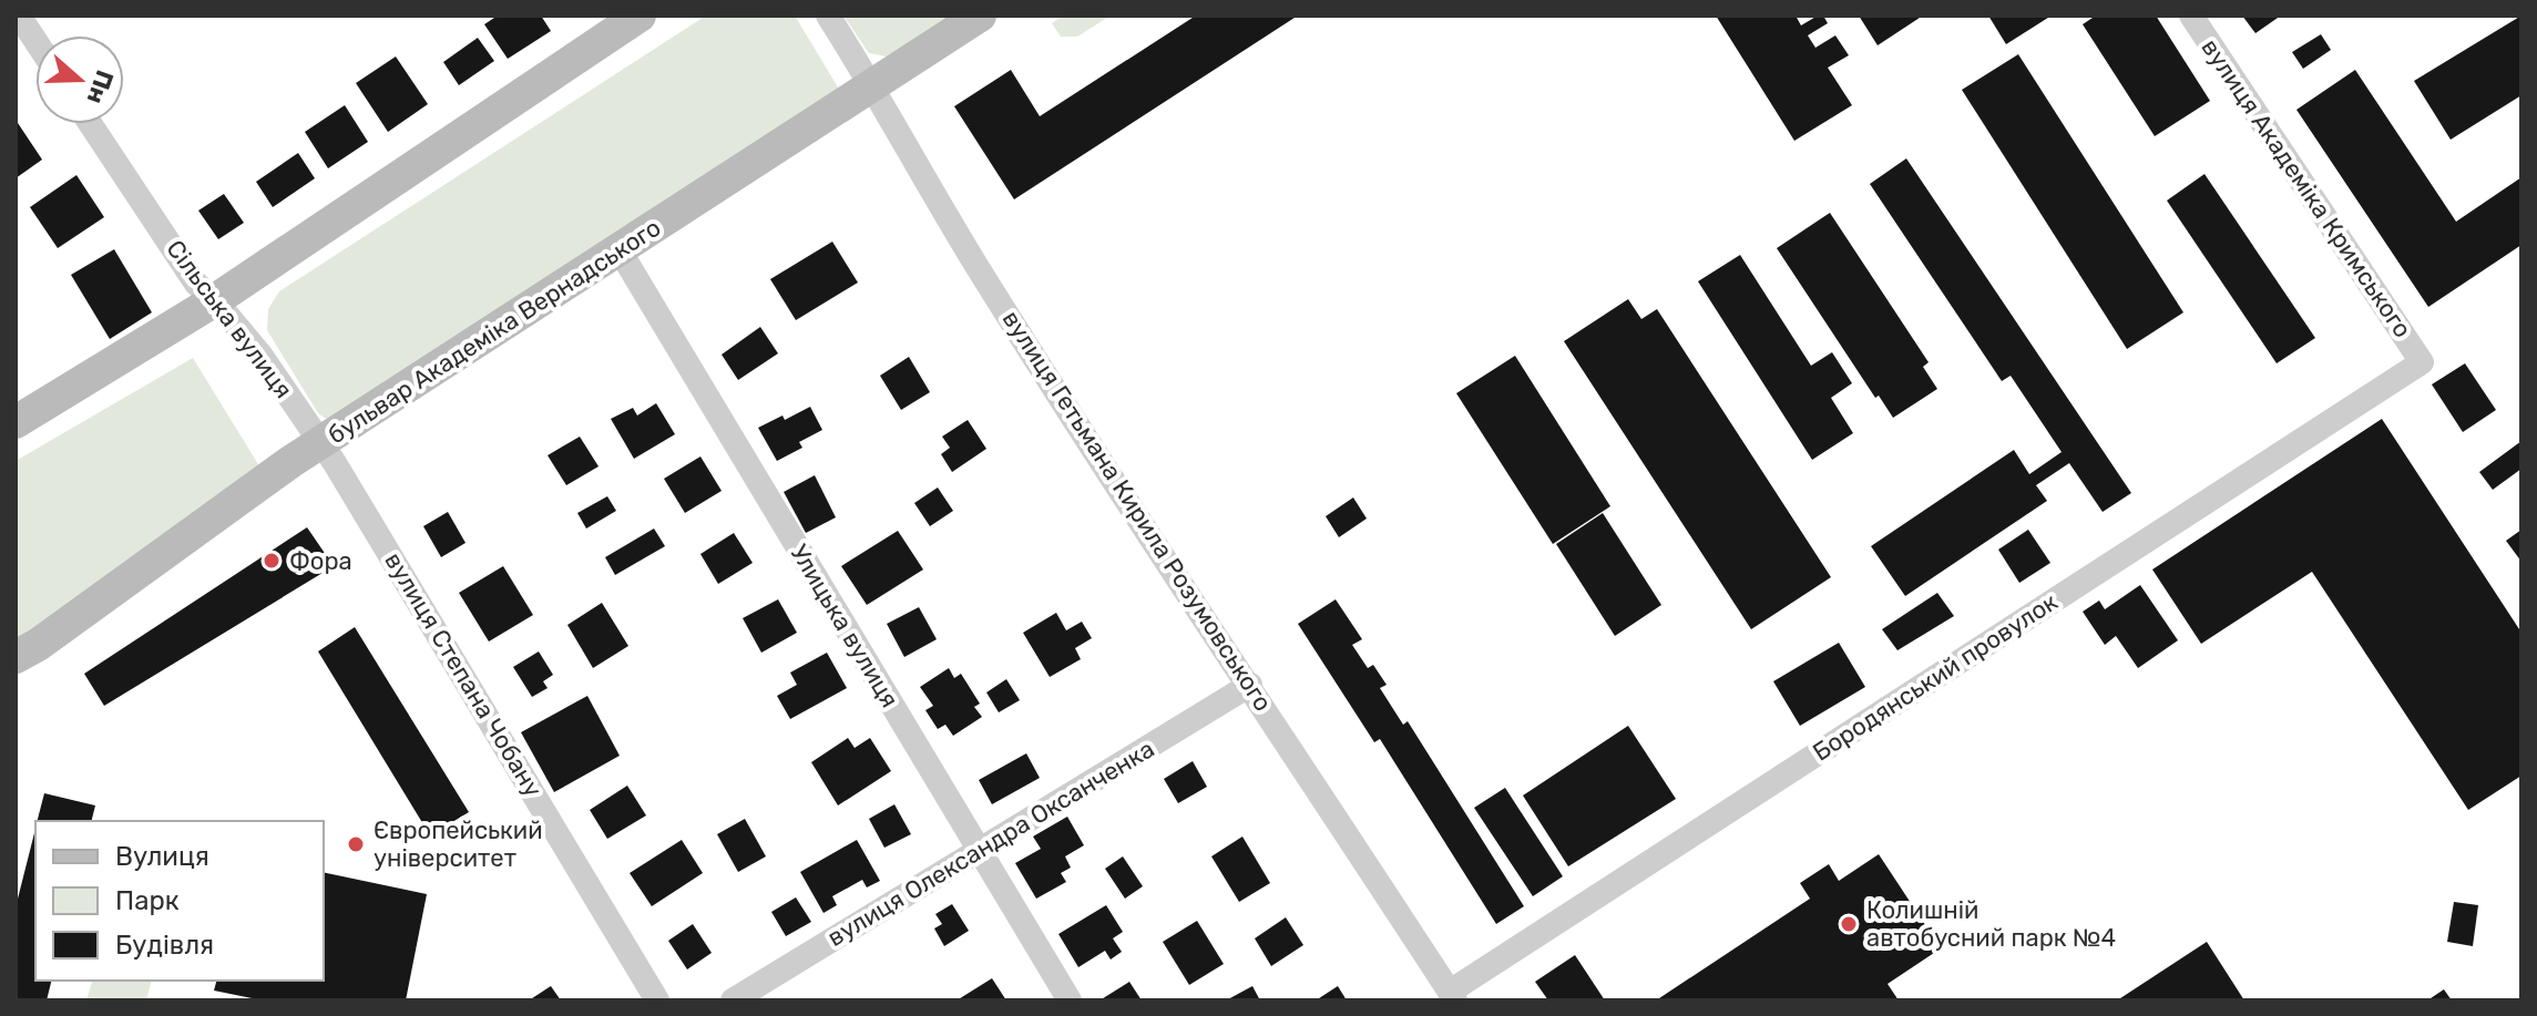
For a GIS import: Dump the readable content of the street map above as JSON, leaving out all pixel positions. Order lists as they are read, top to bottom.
{
  "streets": {
    "main road": ["бульвар Академіка Вернадського"],
    "street": [
      "вулиця Академіка Кримського",
      "Сільська вулиця",
      "вулиця Гетьмана Кирила Розумовського",
      "Улицька вулиця",
      "вулиця Степана Чобану",
      "Бородянський провулок",
      "вулиця Олександра Оксанченка"
    ]
  },
  "crossings": [
    ["вулиця Академіка Кримського", "Бородянський провулок"],
    ["Сільська вулиця", "бульвар Академіка Вернадського"],
    ["Сільська вулиця", "вулиця Степана Чобану"],
    ["бульвар Академіка Вернадського", "вулиця Гетьмана Кирила Розумовського"],
    ["бульвар Академіка Вернадського", "Улицька вулиця"],
    ["бульвар Академіка Вернадського", "вулиця Степана Чобану"],
    ["вулиця Гетьмана Кирила Розумовського", "Бородянський провулок"],
    ["вулиця Гетьмана Кирила Розумовського", "вулиця Олександра Оксанченка"],
    ["Улицька вулиця", "вулиця Олександра Оксанченка"]
  ],
  "places": ["Фора", "Європейський університет", "Колишній автобусний парк №4"],
  "legend": ["Вулиця", "Парк", "Будівля"],
  "north": "right"
}
